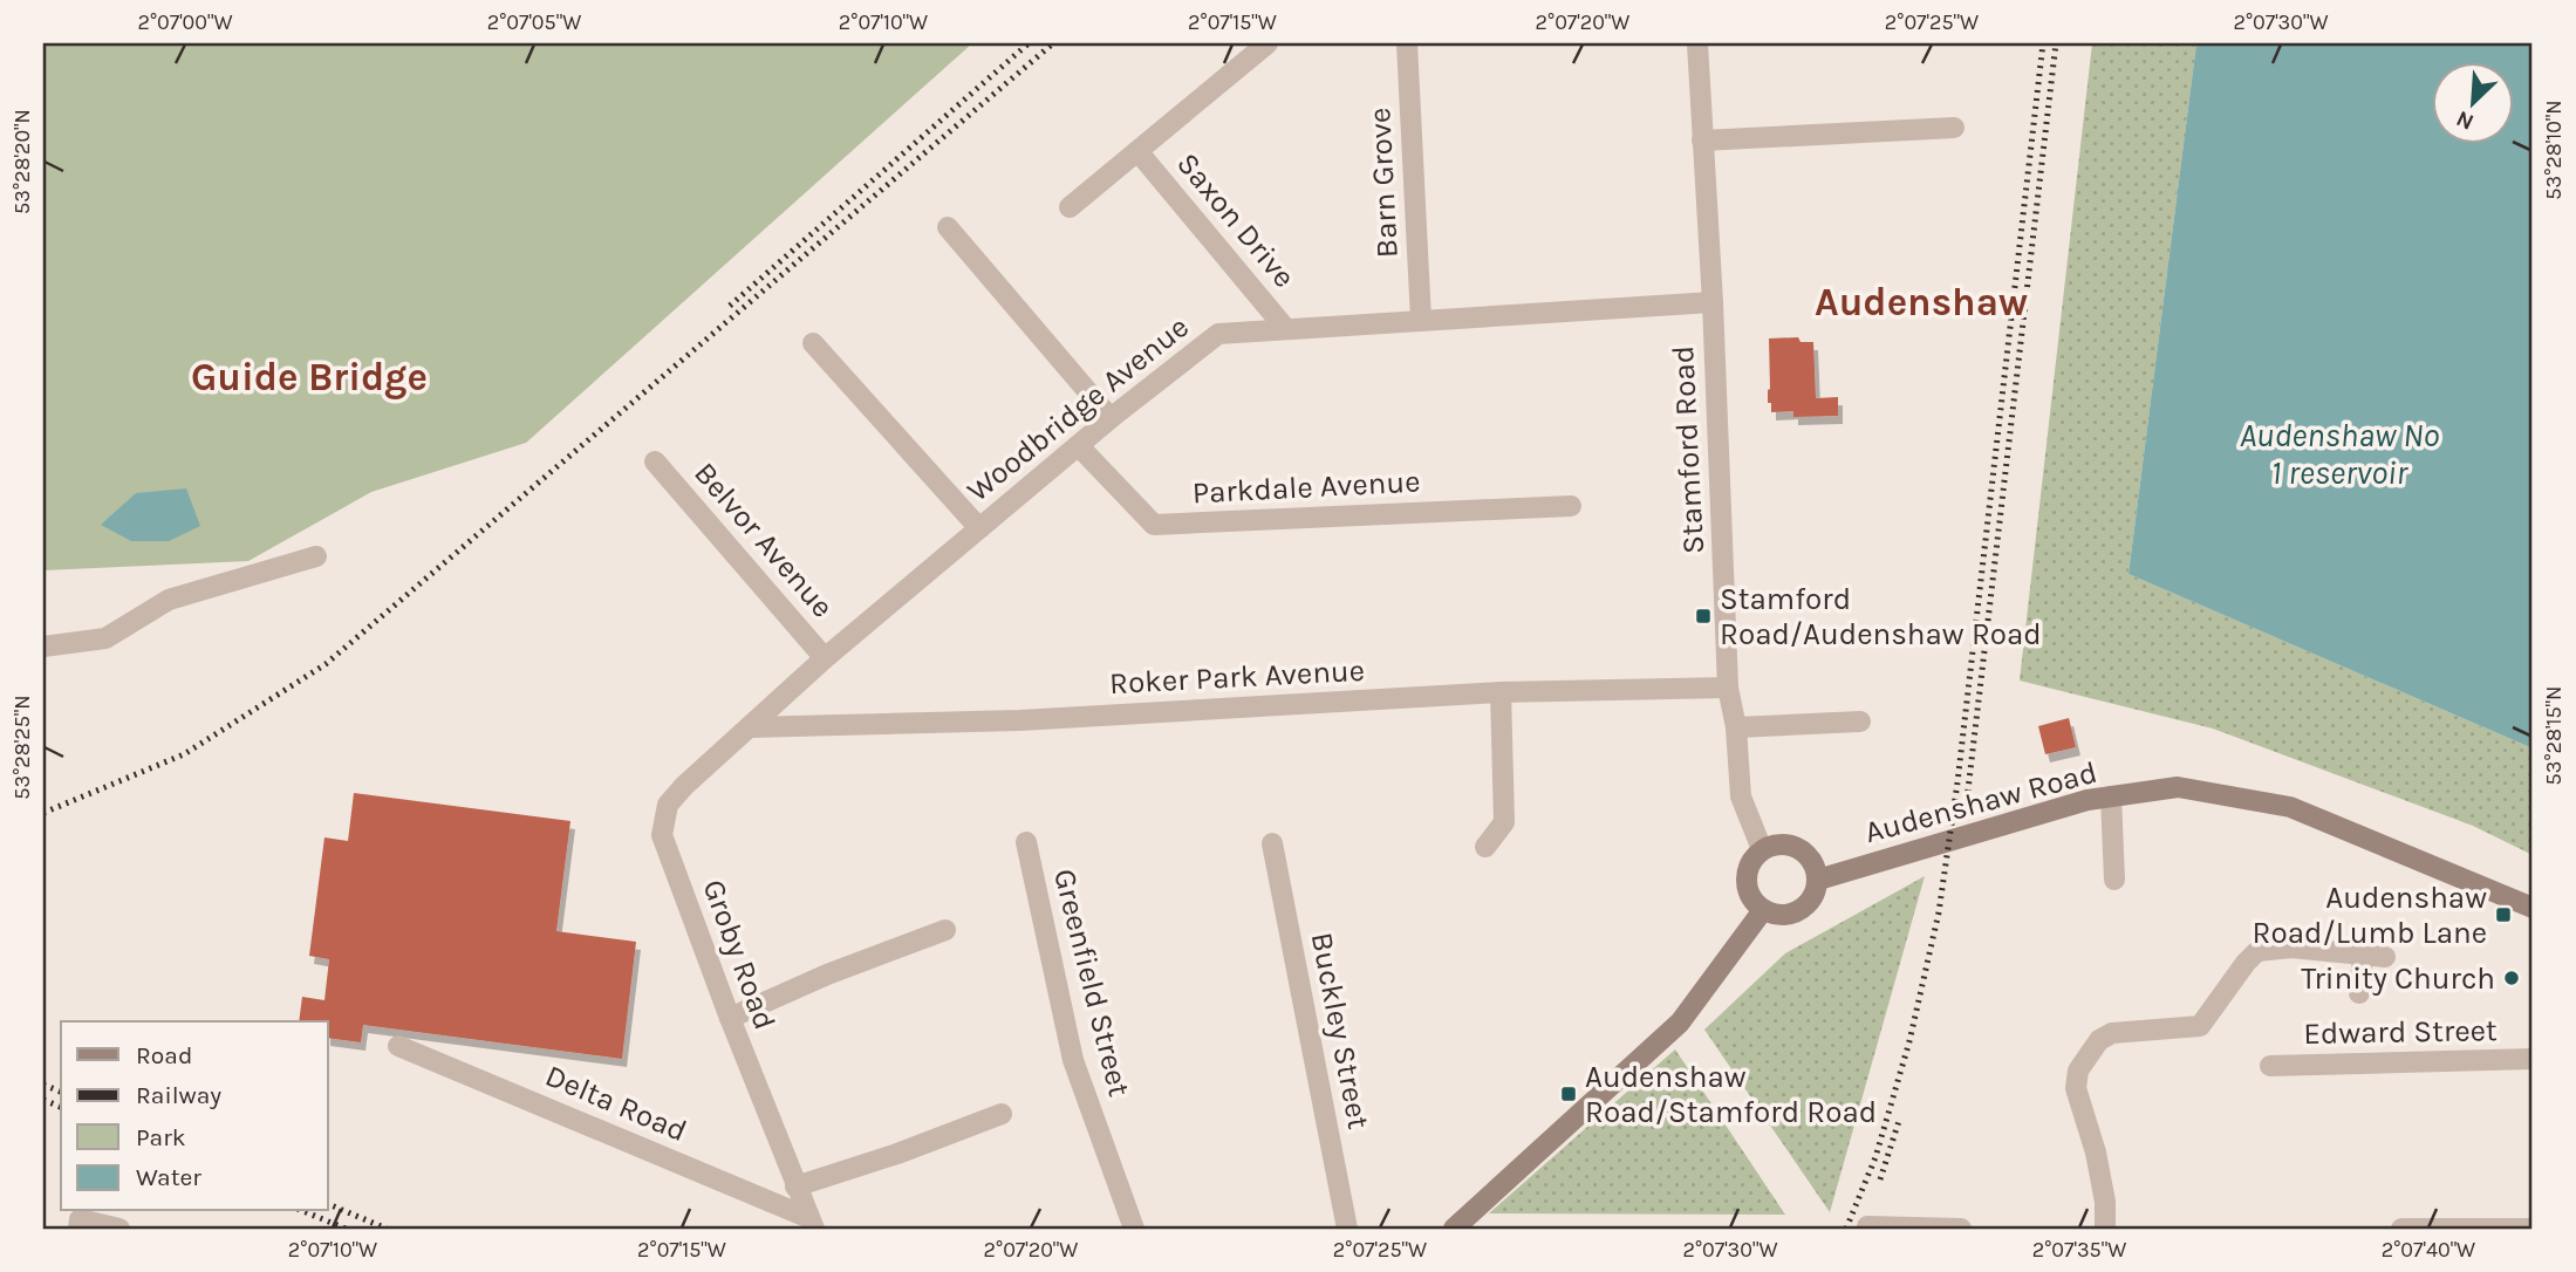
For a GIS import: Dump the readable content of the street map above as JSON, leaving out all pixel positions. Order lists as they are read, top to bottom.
{
  "streets": {
    "main road": ["Audenshaw Road"],
    "street": [
      "Barn Grove",
      "Saxon Drive",
      "Woodbridge Avenue",
      "Stamford Road",
      "Parkdale Avenue",
      "Belvor Avenue",
      "Roker Park Avenue",
      "Groby Road",
      "Greenfield Street",
      "Buckley Street",
      "Edward Street",
      "Delta Road"
    ]
  },
  "crossings": [
    ["Barn Grove", "Woodbridge Avenue"],
    ["Saxon Drive", "Woodbridge Avenue"],
    ["Woodbridge Avenue", "Stamford Road"],
    ["Woodbridge Avenue", "Parkdale Avenue"],
    ["Woodbridge Avenue", "Belvor Avenue"],
    ["Woodbridge Avenue", "Roker Park Avenue"],
    ["Woodbridge Avenue", "Groby Road"],
    ["Stamford Road", "Roker Park Avenue"],
    ["Stamford Road", "Audenshaw Road"],
    ["Roker Park Avenue", "Groby Road"],
    ["Groby Road", "Delta Road"]
  ],
  "districts": ["Audenshaw", "Guide Bridge"],
  "water": ["Audenshaw No 1 reservoir"],
  "places": {
    "transit": ["Stamford Road/Audenshaw Road", "Audenshaw Road/Lumb Lane", "Audenshaw Road/Stamford Road"],
    "other": ["Trinity Church"]
  },
  "legend": [
    "Road",
    "Railway",
    "Park",
    "Water"
  ],
  "north": "bottom left",
  "coordinates": [
    "2°07'00\"W",
    "2°07'05\"W",
    "2°07'10\"W",
    "2°07'15\"W",
    "2°07'20\"W",
    "2°07'25\"W",
    "2°07'30\"W",
    "53°28'10\"N",
    "53°28'20\"N",
    "53°28'15\"N",
    "53°28'25\"N",
    "2°07'35\"W",
    "2°07'40\"W"
  ]
}
